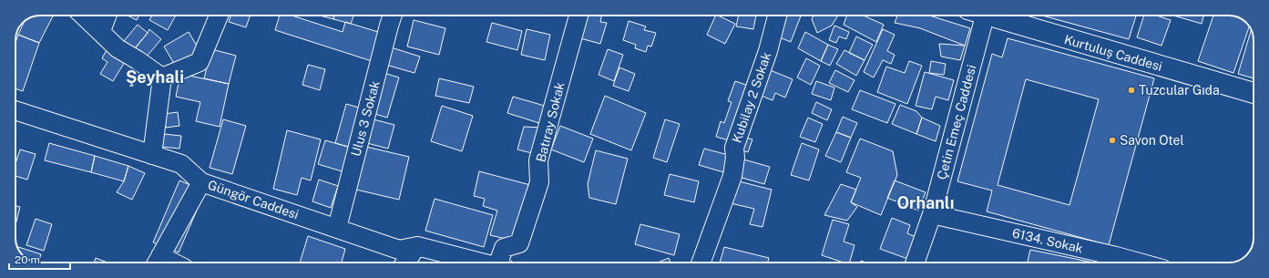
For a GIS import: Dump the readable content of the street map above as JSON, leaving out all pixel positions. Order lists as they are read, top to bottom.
{
  "streets": {
    "main road": ["Kurtuluş Caddesi"],
    "street": [
      "Kubilay 2 Sokak",
      "Ulus 3 Sokak",
      "Batıray Sokak",
      "Çetin Emeç Caddesi",
      "Güngör Caddesi",
      "6134. Sokak"
    ]
  },
  "crossings": [
    ["Ulus 3 Sokak", "Güngör Caddesi"],
    ["Çetin Emeç Caddesi", "6134. Sokak"]
  ],
  "districts": ["Şeyhali", "Orhanlı"],
  "places": ["Tuzcular Gıda", "Savon Otel"],
  "scale_bar": "20 m"
}
